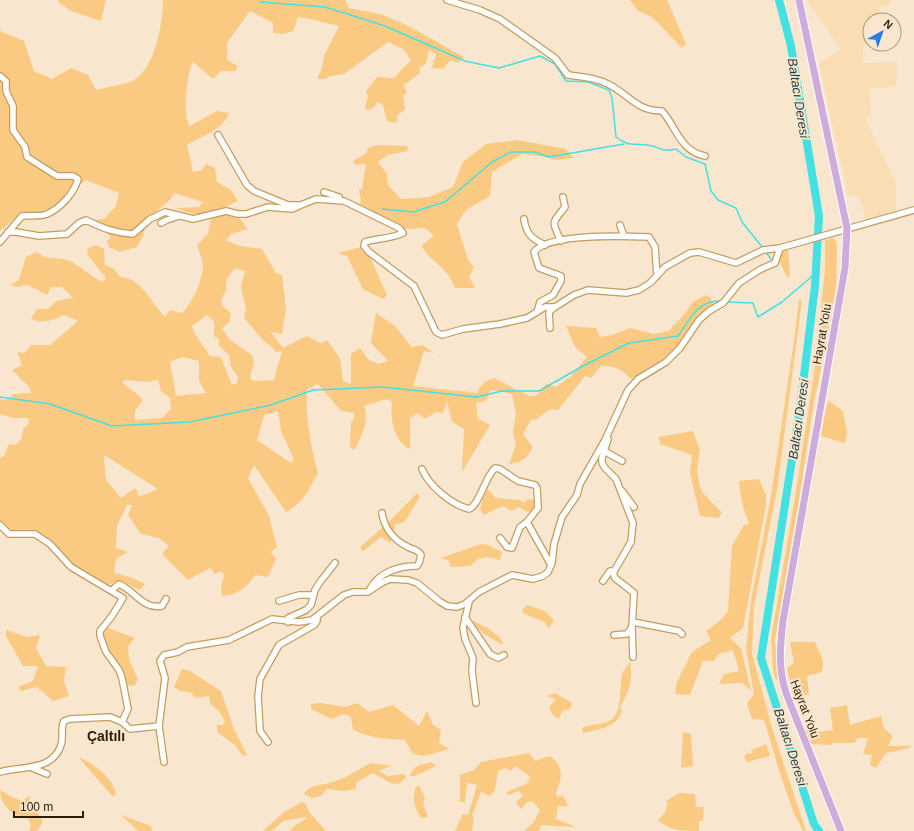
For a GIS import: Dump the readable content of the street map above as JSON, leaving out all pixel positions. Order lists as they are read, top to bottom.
{
  "streets": {
    "main road": ["Hayrat Yolu"]
  },
  "districts": ["Çaltılı"],
  "water": ["Baltacı Deresi"],
  "scale_bar": "100 m",
  "north": "top right"
}
